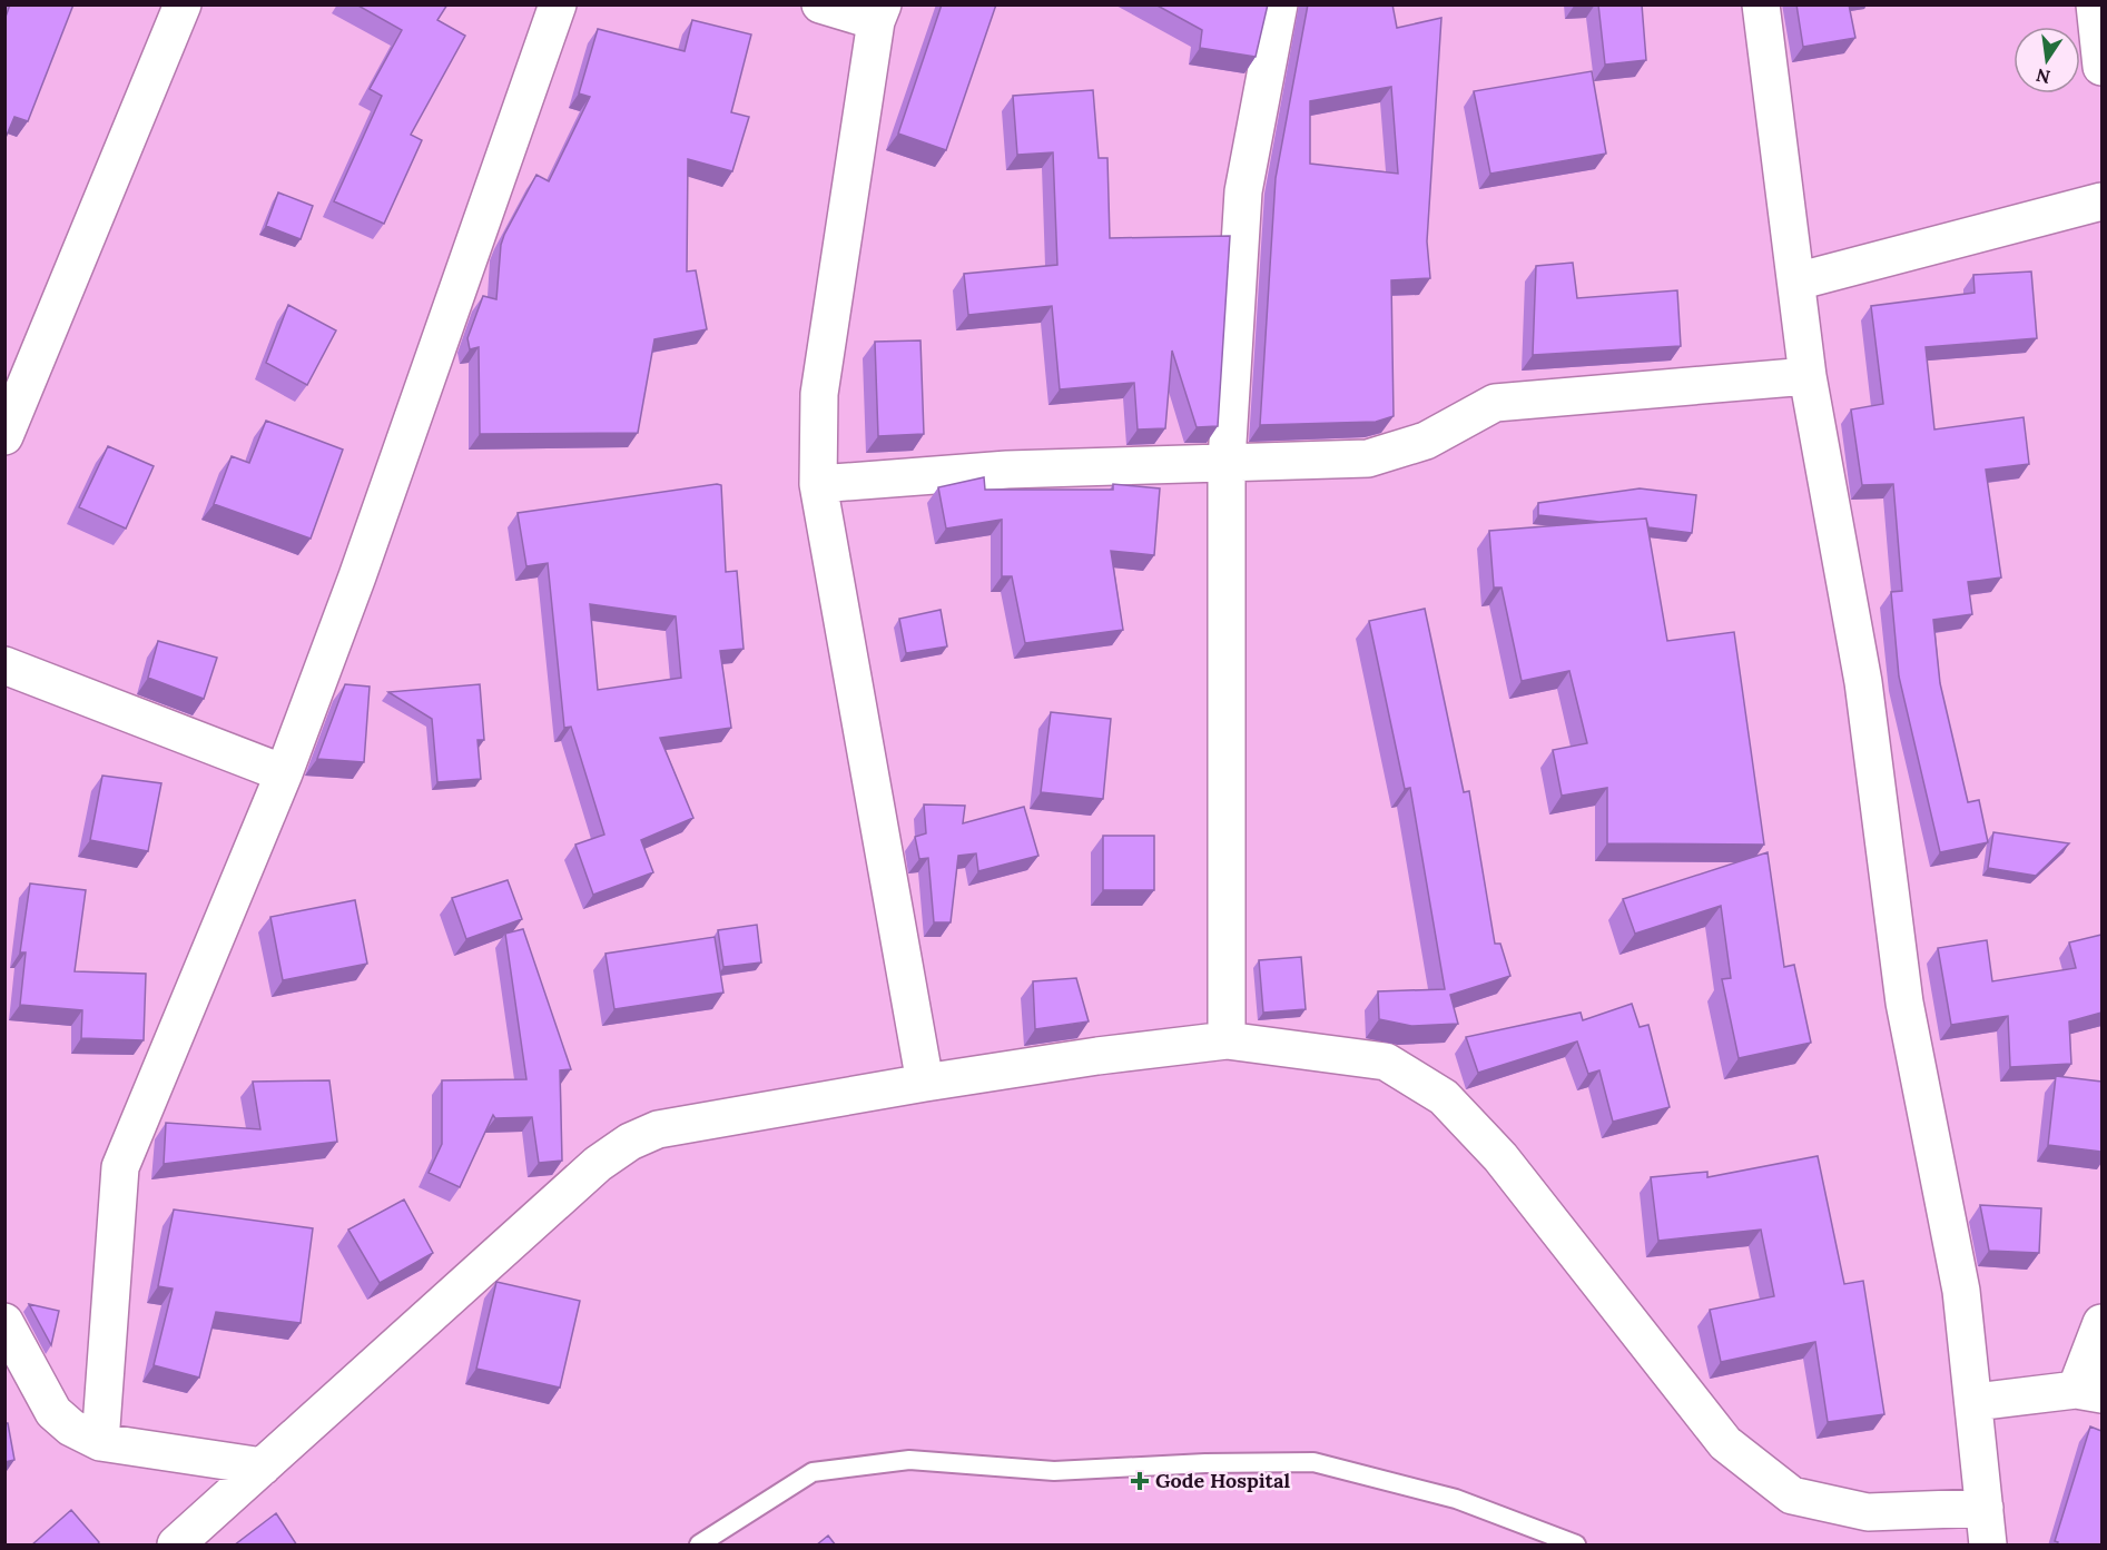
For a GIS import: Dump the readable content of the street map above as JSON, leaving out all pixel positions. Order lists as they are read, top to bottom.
{
  "places": {
    "health": ["Gode Hospital"]
  },
  "north": "bottom"
}
